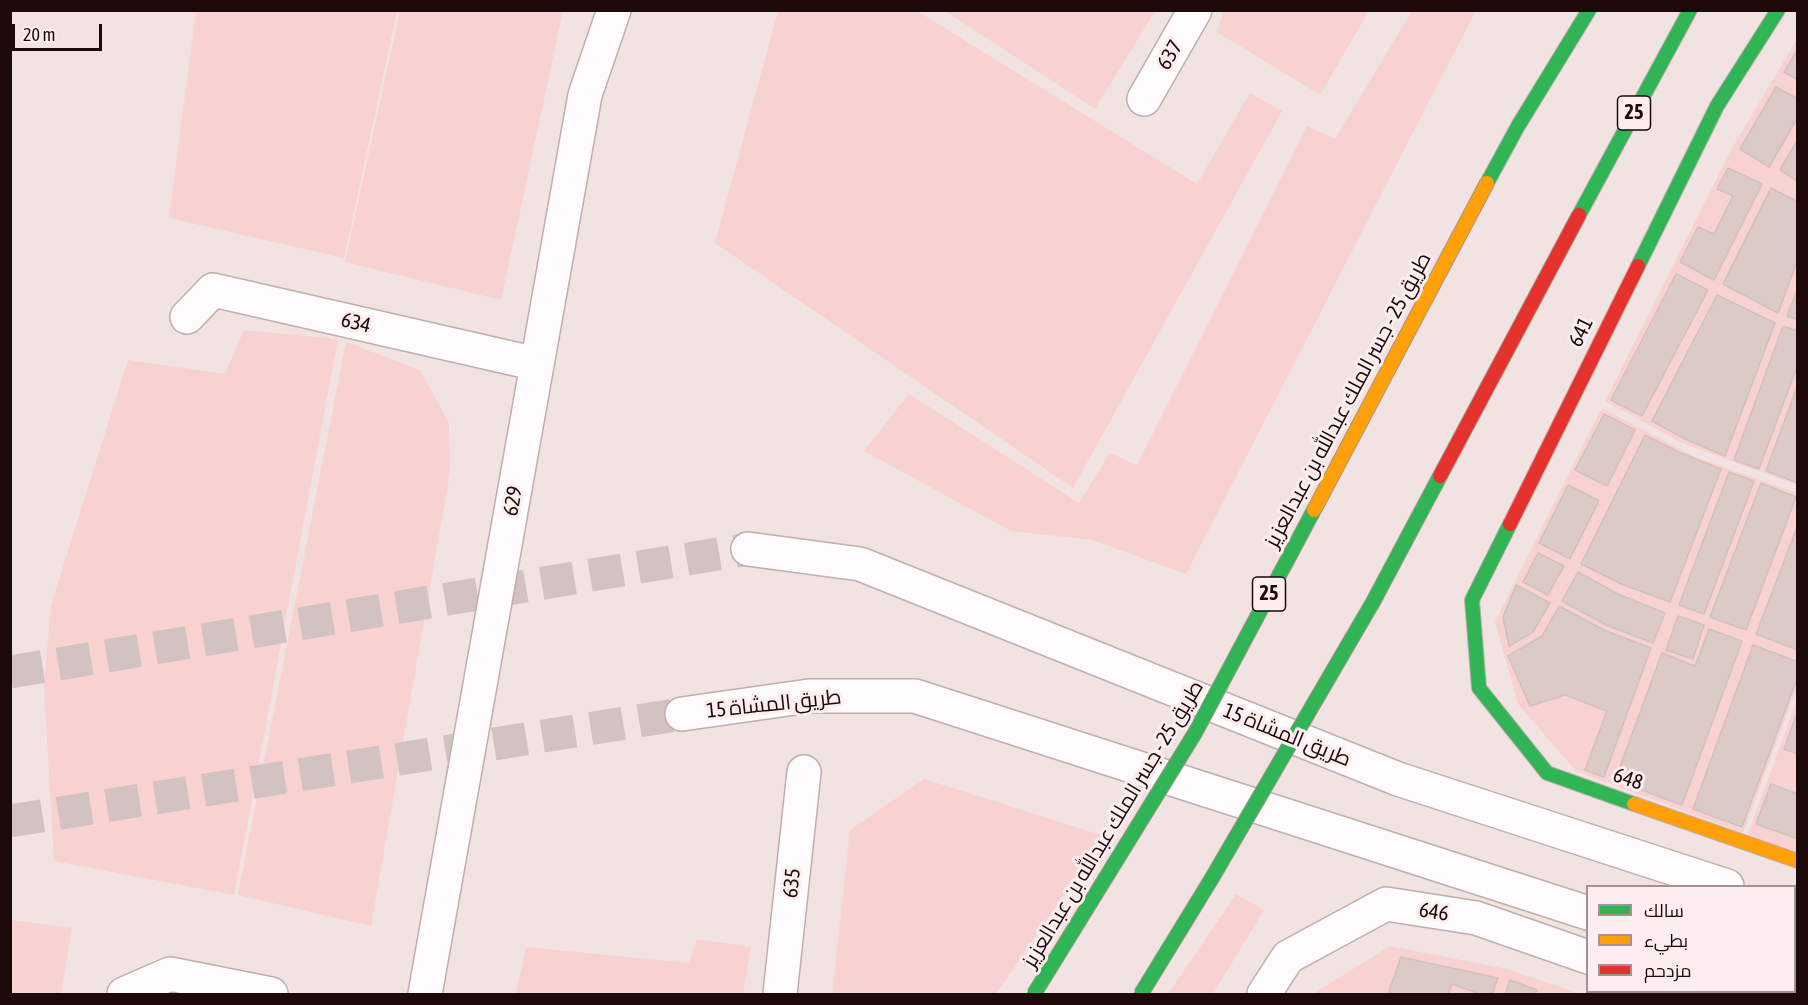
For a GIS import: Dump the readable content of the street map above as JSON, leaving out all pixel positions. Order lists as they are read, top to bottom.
{
  "streets": {
    "main road": [
      "25",
      "641",
      "طريق 25 - جسر الملك عبدالله بن عبدالعزيز",
      "648"
    ],
    "street": [
      "637",
      "634",
      "629",
      "طريق المشاة 15",
      "635",
      "646"
    ]
  },
  "crossings": [
    ["634", "629"],
    ["641", "648"]
  ],
  "legend": ["سالك", "بطيء", "مزدحم"],
  "scale_bar": "20 m"
}
